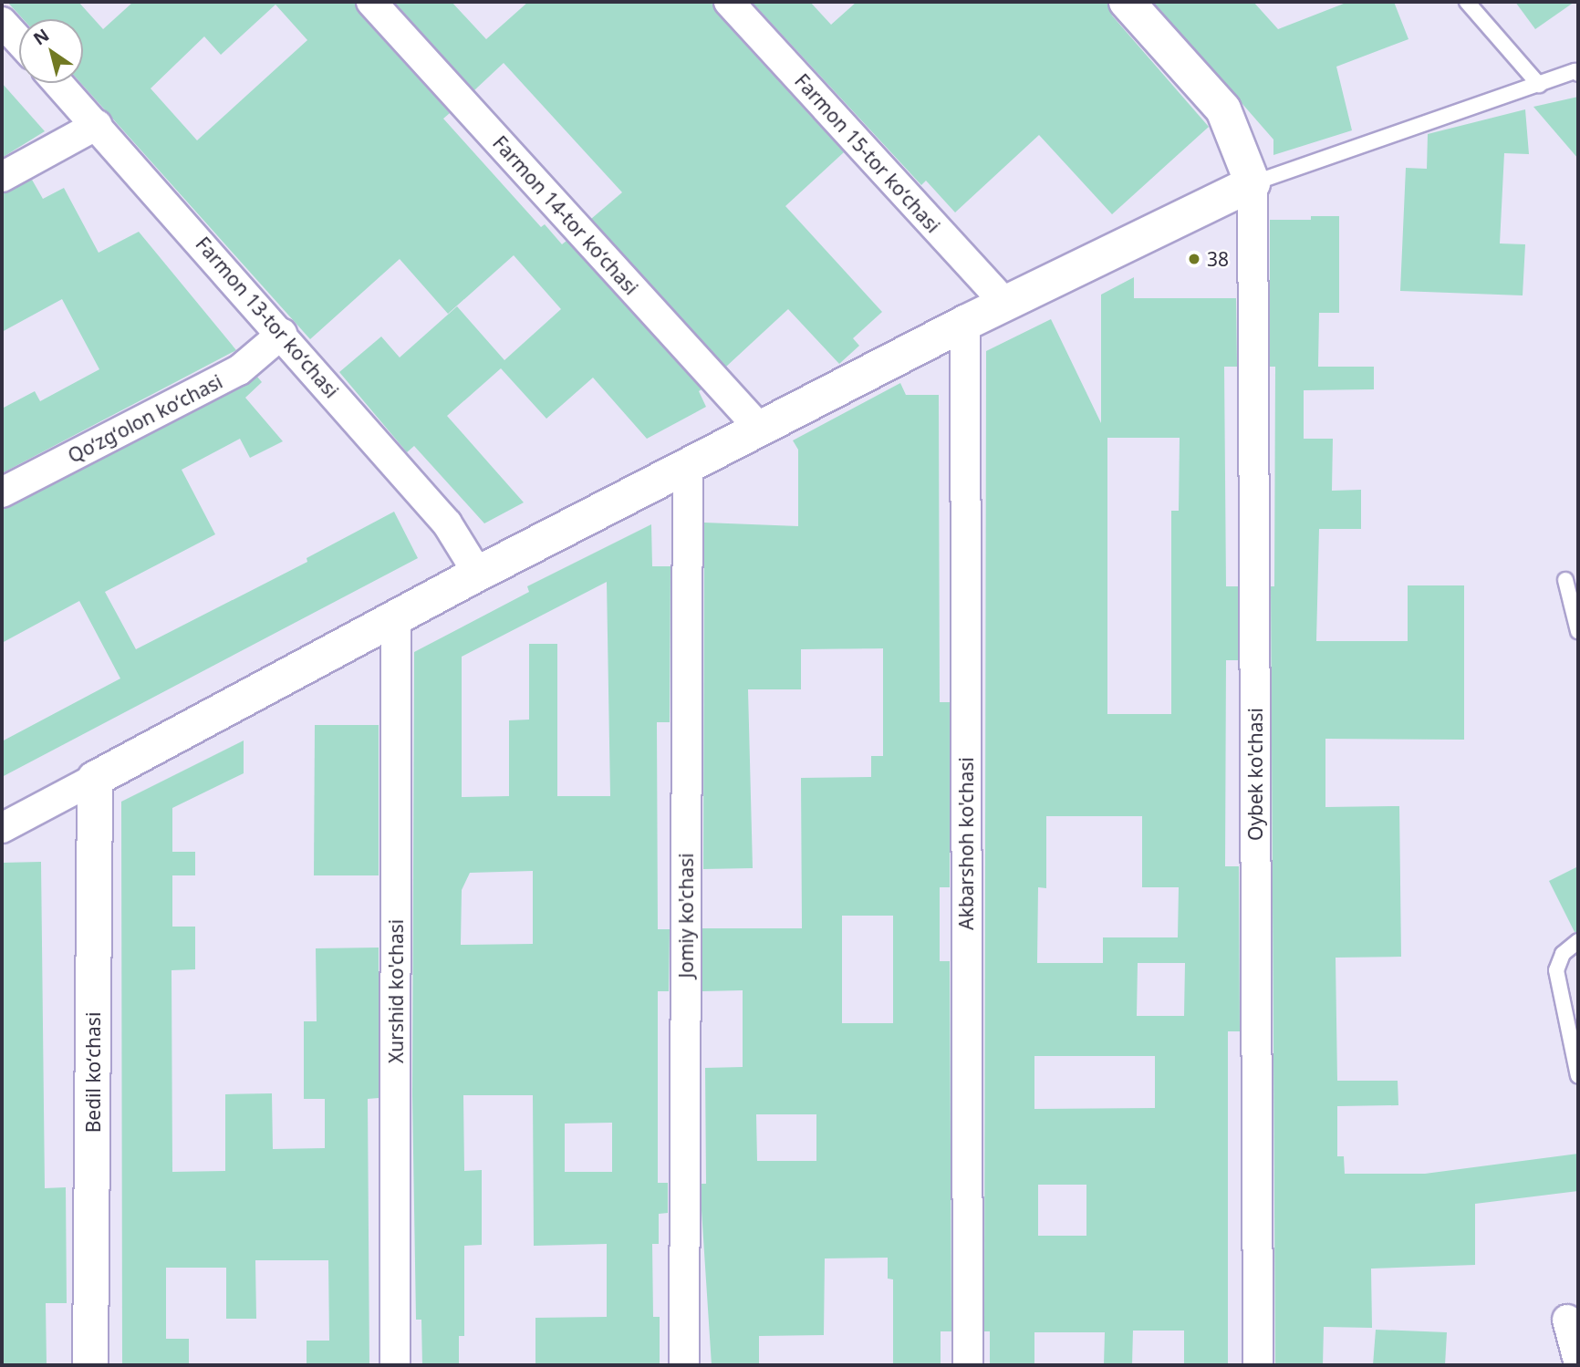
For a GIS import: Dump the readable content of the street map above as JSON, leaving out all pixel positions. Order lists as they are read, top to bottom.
{
  "streets": {
    "street": [
      "Farmon 15-tor koʻchasi",
      "Farmon 14-tor koʻchasi",
      "Farmon 13-tor koʻchasi",
      "Qoʻzgʻolon koʻchasi",
      "Oybek ko'chasi",
      "Akbarshoh ko'chasi",
      "Jomiy ko'chasi",
      "Xurshid ko'chasi",
      "Bedil koʻchasi"
    ]
  },
  "crossings": [
    ["Farmon 13-tor koʻchasi", "Qoʻzgʻolon koʻchasi"]
  ],
  "places": ["38"],
  "north": "top left"
}
